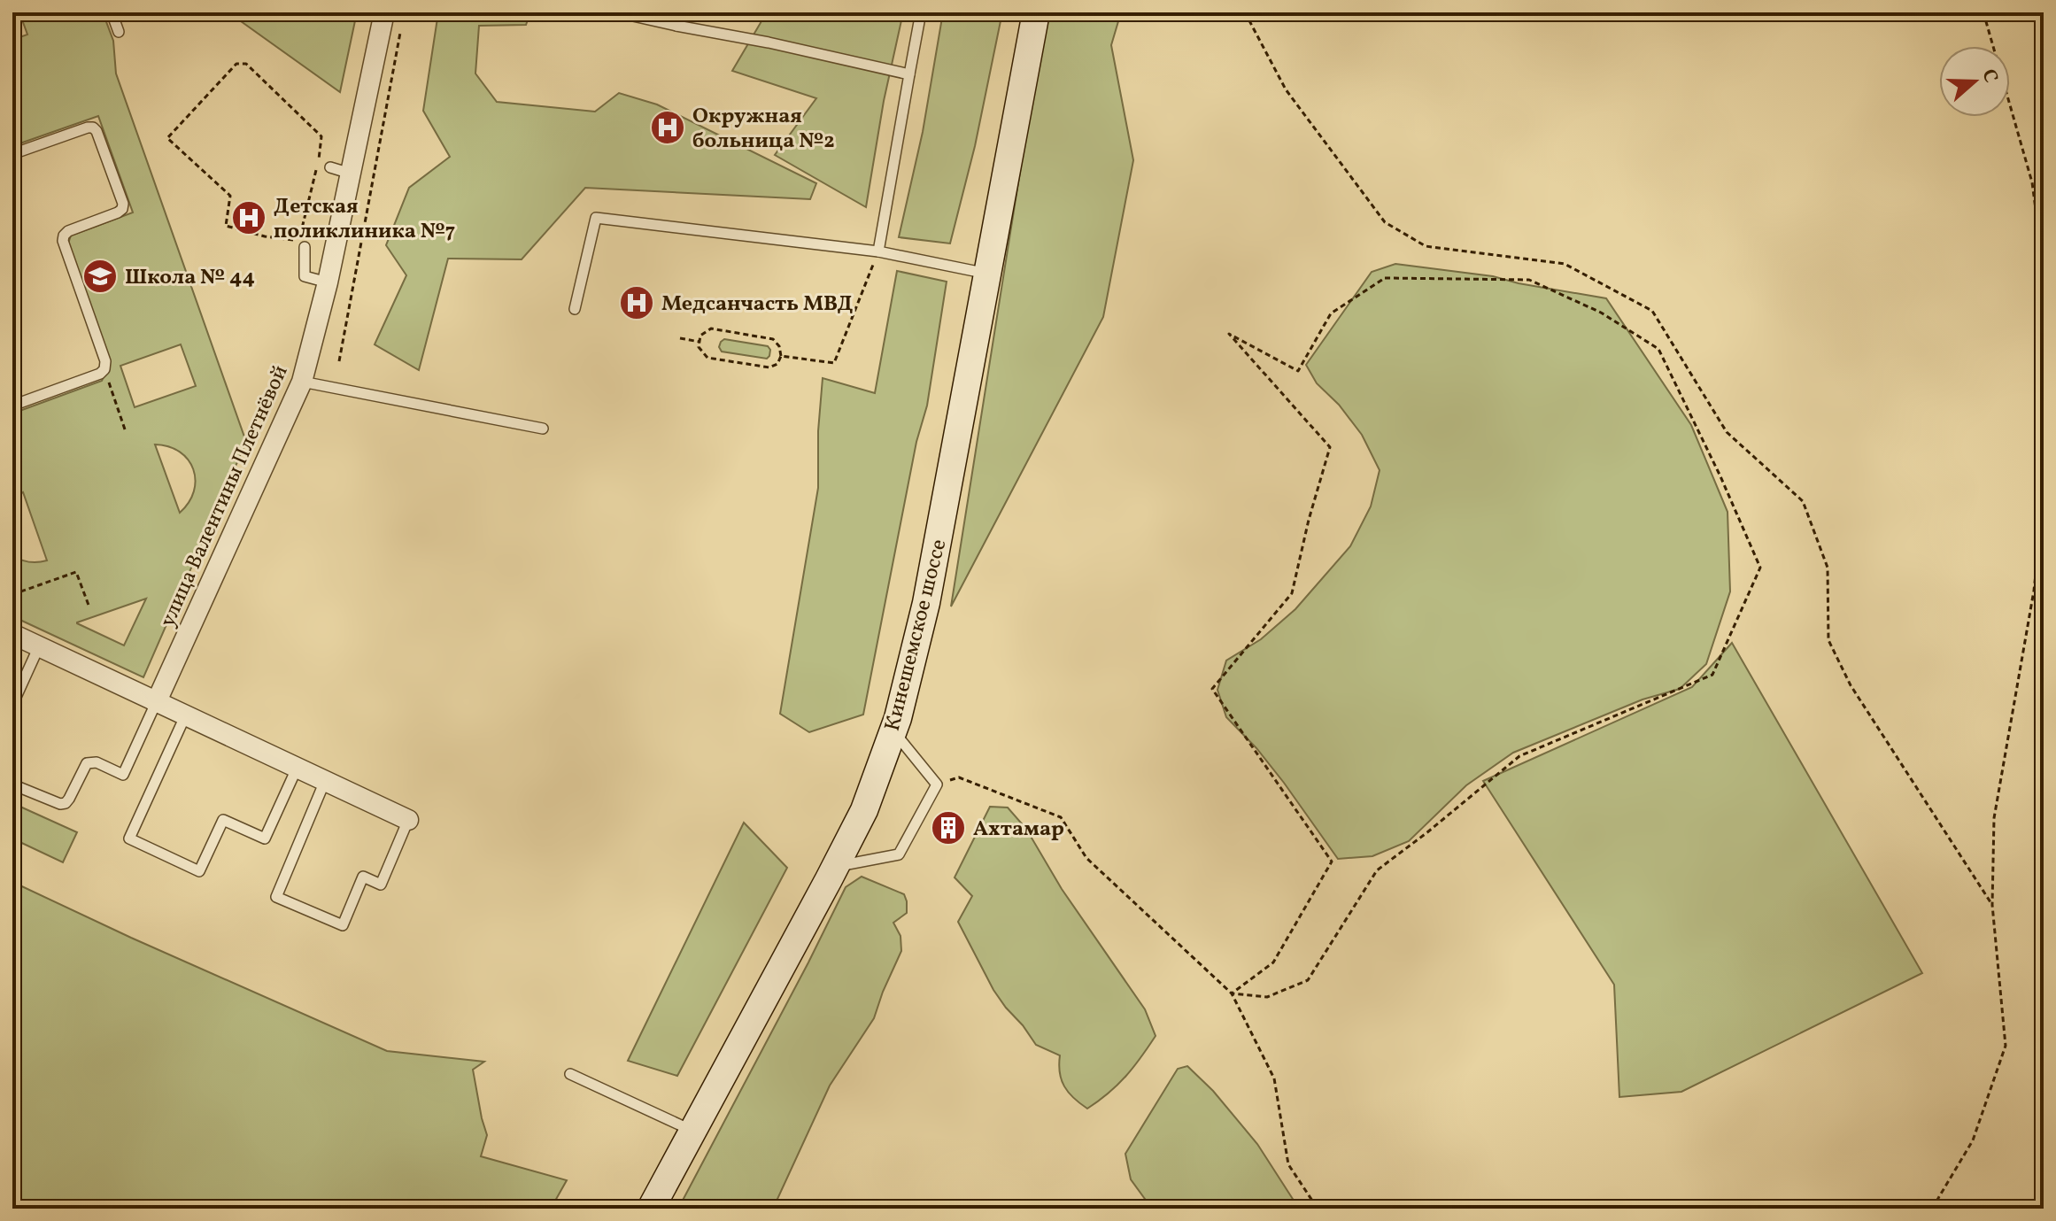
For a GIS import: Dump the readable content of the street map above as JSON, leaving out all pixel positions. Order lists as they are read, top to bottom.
{
  "streets": {
    "main road": ["Кинешемское шоссе"],
    "street": ["улица Валентины Плетнёвой"]
  },
  "places": {
    "hospital": ["Окружная больница №2", "Детская поликлиника №7", "Медсанчасть МВД"],
    "school or university": ["Школа № 44"],
    "building": ["Ахтамар"]
  },
  "north": "right"
}
